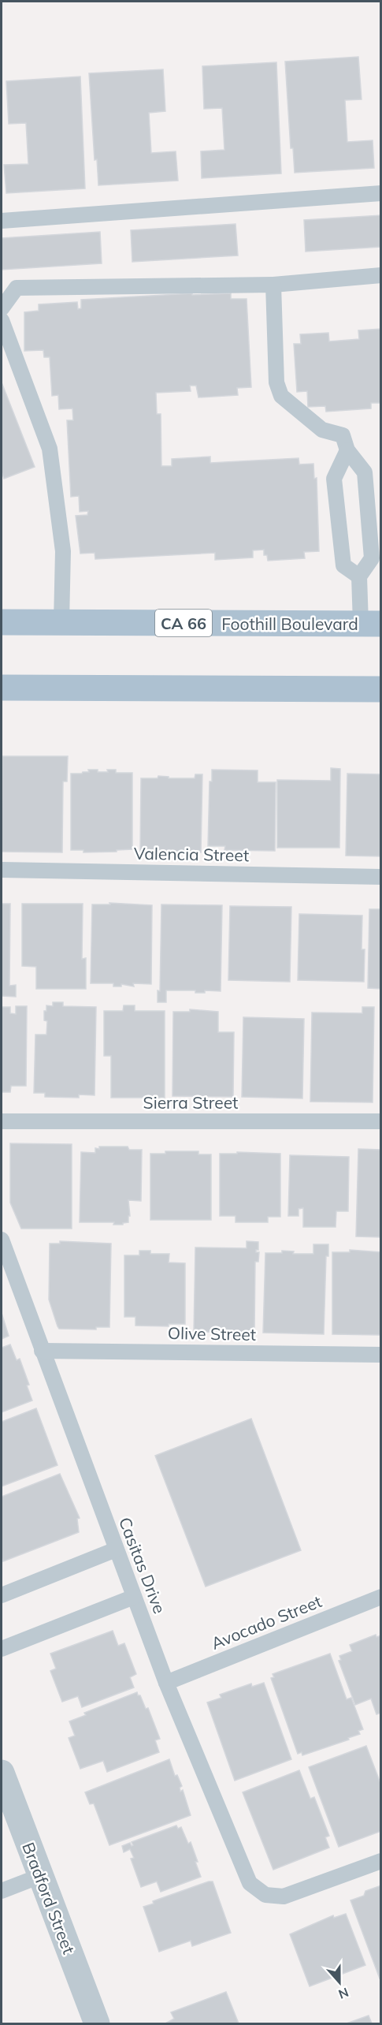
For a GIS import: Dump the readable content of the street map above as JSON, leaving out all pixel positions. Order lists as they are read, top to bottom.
{
  "streets": {
    "main road": ["CA 66", "Foothill Boulevard"],
    "street": ["Bradford Street"],
    "lane": [
      "Valencia Street",
      "Sierra Street",
      "Olive Street",
      "Casitas Drive",
      "Avocado Street"
    ]
  },
  "crossings": [
    ["Olive Street", "Casitas Drive"],
    ["Casitas Drive", "Avocado Street"]
  ],
  "north": "bottom"
}
